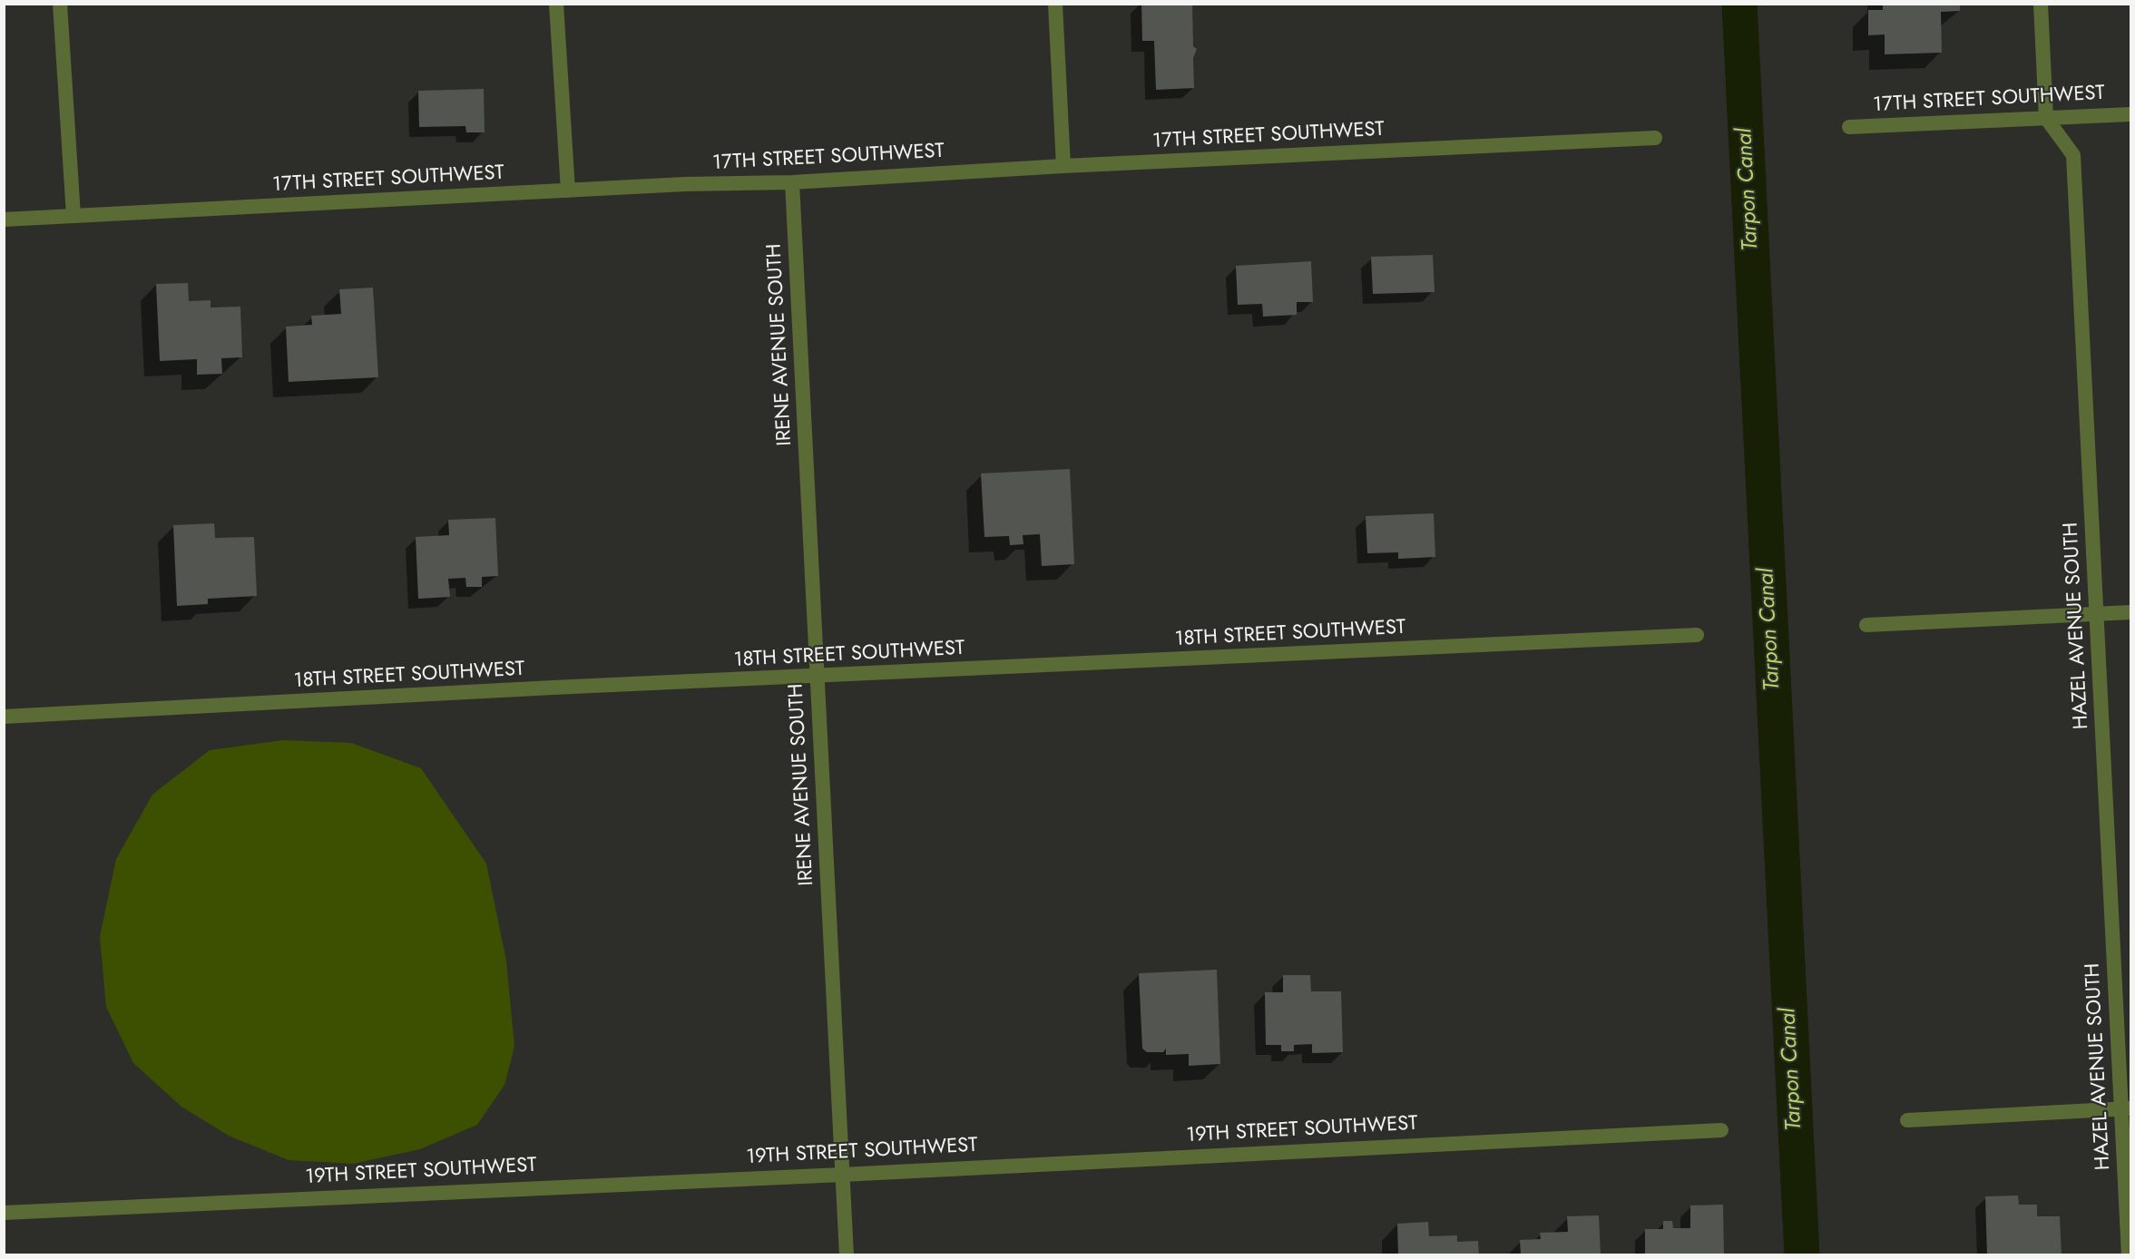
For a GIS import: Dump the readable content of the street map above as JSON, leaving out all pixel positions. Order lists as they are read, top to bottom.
{
  "streets": {
    "street": [
      "17TH STREET SOUTHWEST",
      "IRENE AVENUE SOUTH",
      "HAZEL AVENUE SOUTH",
      "18TH STREET SOUTHWEST",
      "19TH STREET SOUTHWEST"
    ]
  },
  "crossings": [
    ["17TH STREET SOUTHWEST", "IRENE AVENUE SOUTH"],
    ["17TH STREET SOUTHWEST", "HAZEL AVENUE SOUTH"],
    ["IRENE AVENUE SOUTH", "18TH STREET SOUTHWEST"],
    ["IRENE AVENUE SOUTH", "19TH STREET SOUTHWEST"]
  ],
  "water": ["Tarpon Canal"]
}
